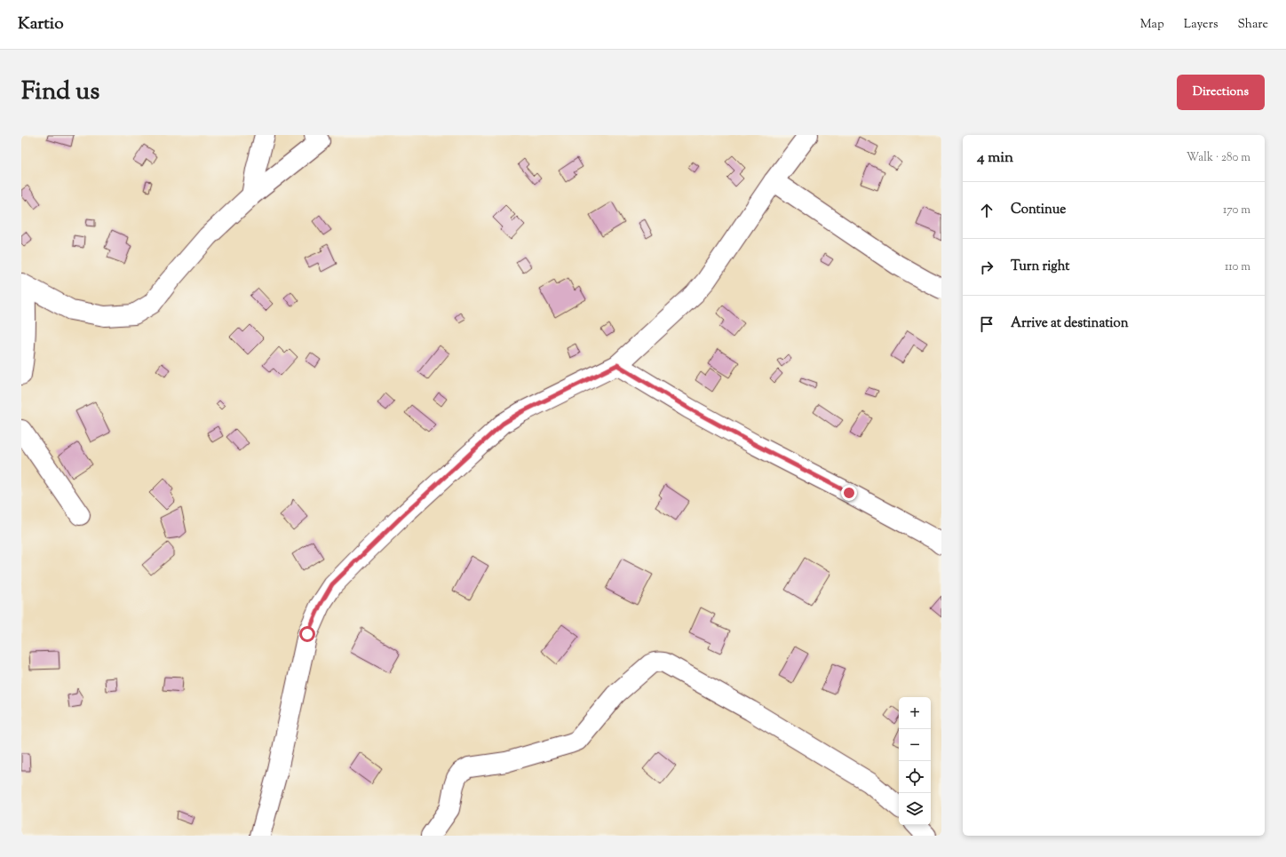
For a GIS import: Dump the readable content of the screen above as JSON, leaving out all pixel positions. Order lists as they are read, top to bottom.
{
  "page": {
    "header": "Kartio",
    "nav": ["Map", "Layers", "Share"],
    "title": "Find us",
    "buttons": "Directions",
    "heading": ["4 min", "Walk · 280 m"],
    "list": [
      ["Continue", "170 m"],
      ["Turn right", "110 m"],
      "Arrive at destination"
    ],
    "map_buttons": ["+", "−"]
  }
}
